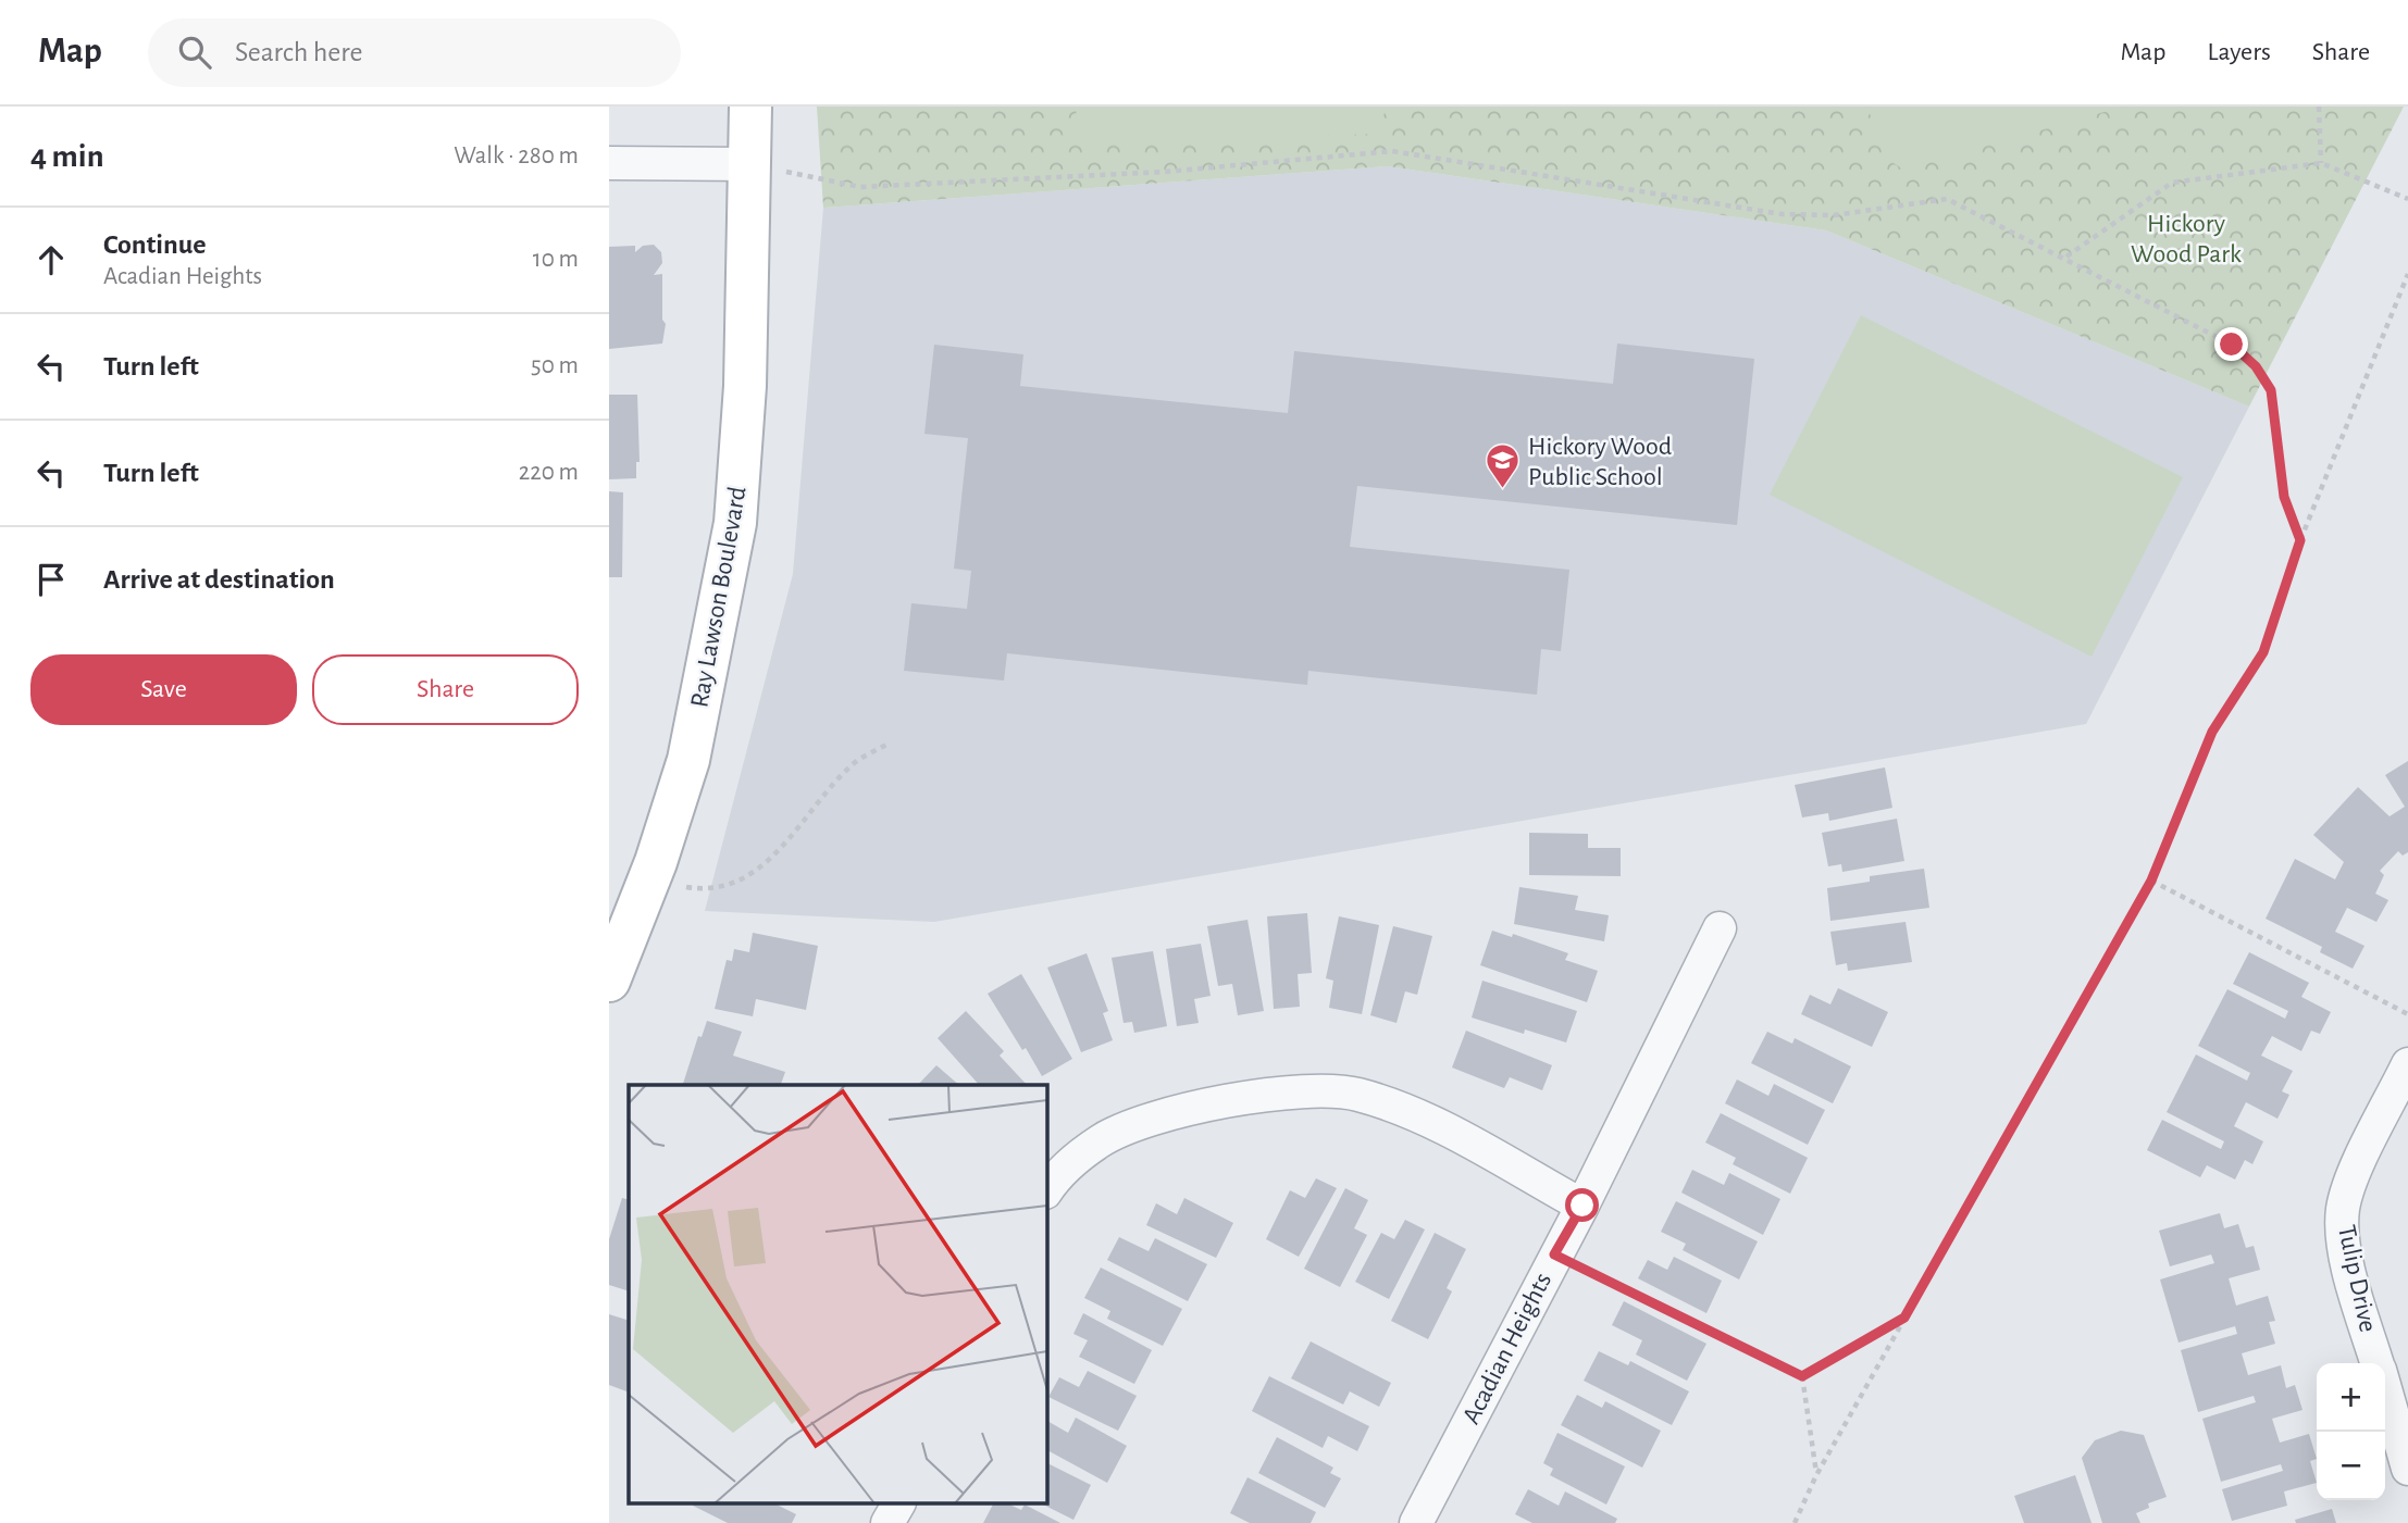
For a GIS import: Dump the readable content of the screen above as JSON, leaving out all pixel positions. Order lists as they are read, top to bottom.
{
  "streets": {
    "street": ["Ray Lawson Boulevard", "Tulip Drive", "Acadian Heights"]
  },
  "parks": ["Hickory Wood Park"],
  "places": {
    "school or university": ["Hickory Wood Public School"]
  },
  "page": {
    "header": "Map",
    "search": "Search here",
    "nav": ["Map", "Layers", "Share"],
    "heading": ["4 min", "Walk · 280 m"],
    "list": [
      ["Continue", "Acadian Heights", "10 m"],
      ["Turn left", "50 m"],
      ["Turn left", "220 m"],
      "Arrive at destination"
    ],
    "buttons": ["Save", "Share"],
    "map_buttons": ["+", "−"]
  }
}
